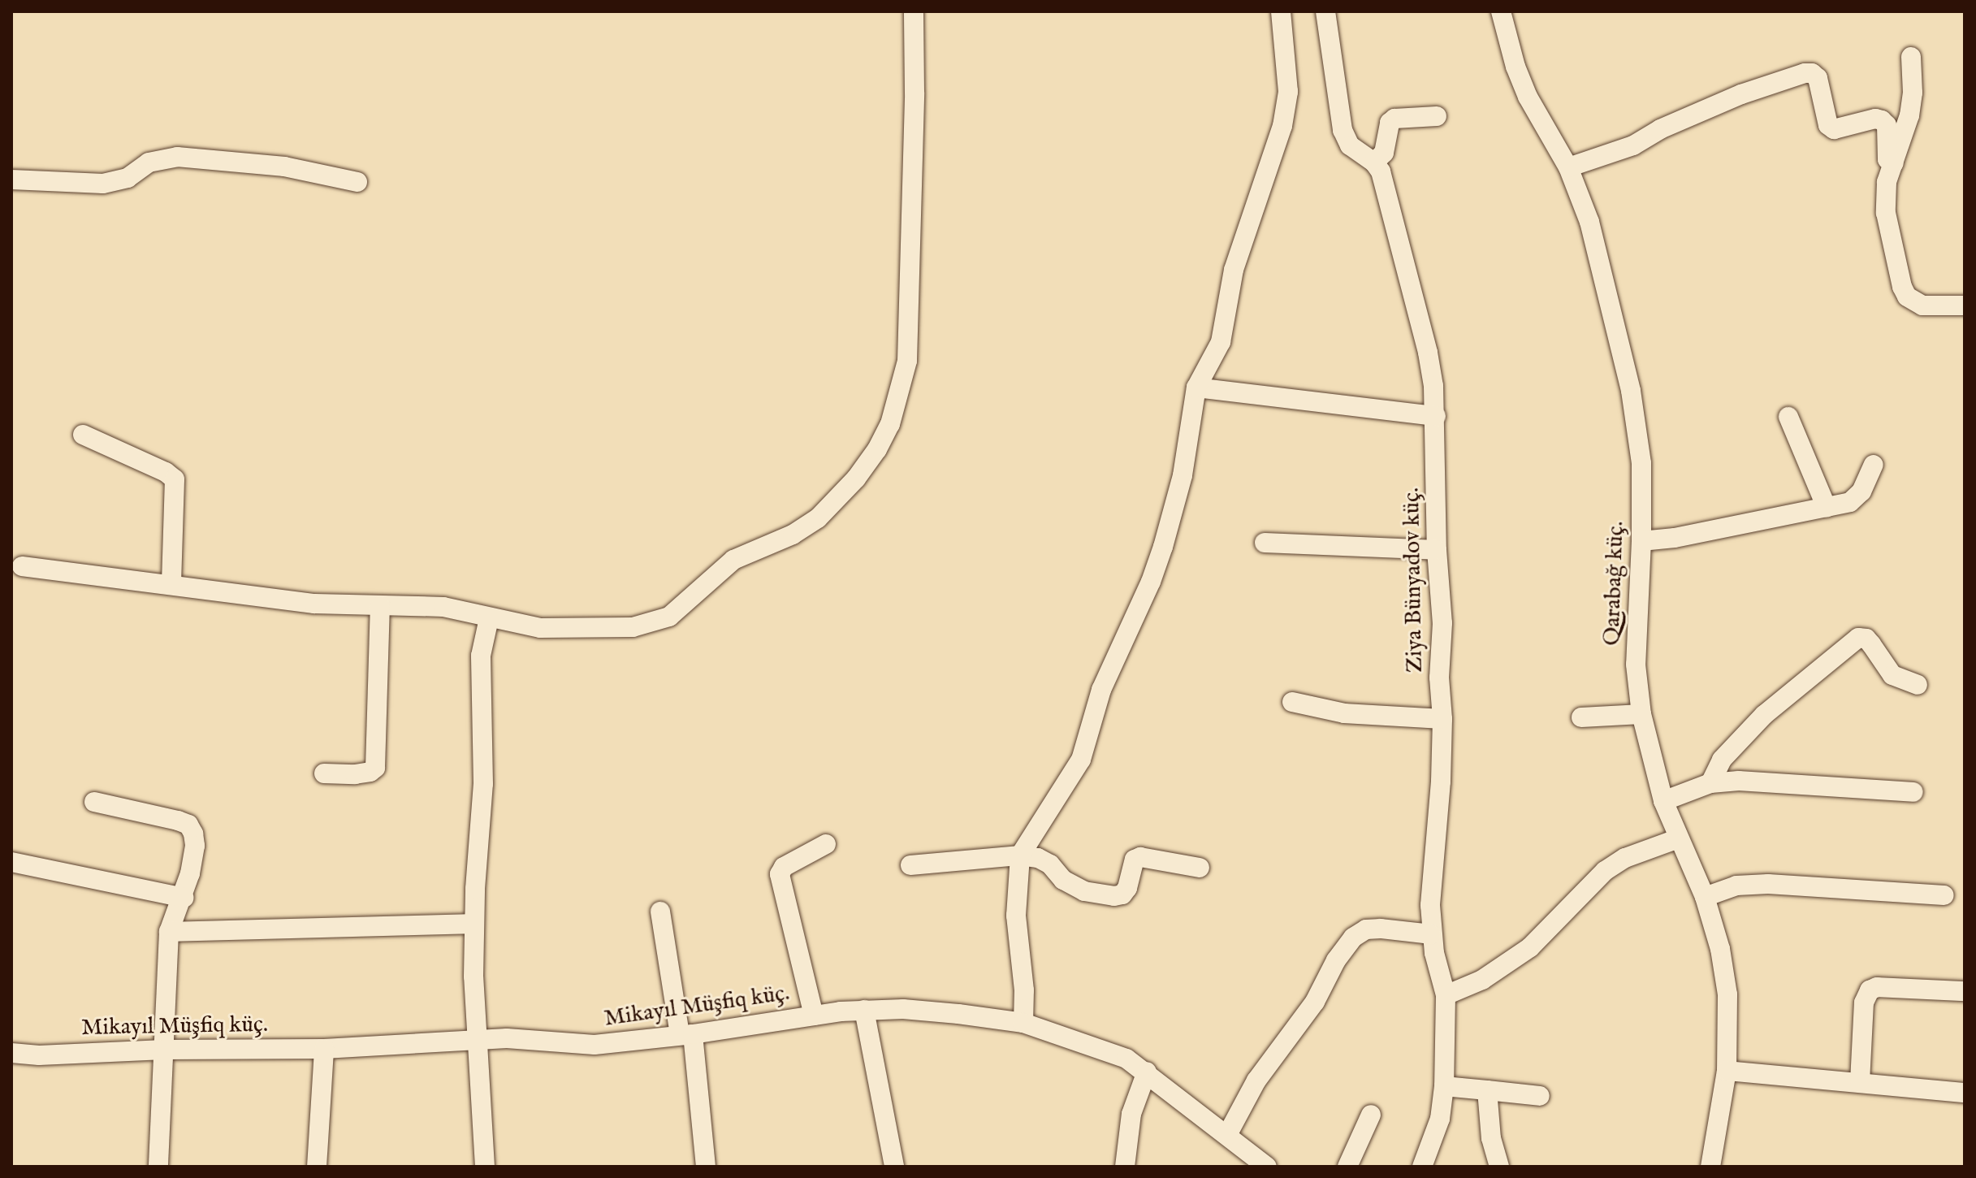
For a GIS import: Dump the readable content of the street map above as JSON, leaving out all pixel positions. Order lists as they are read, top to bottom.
{
  "streets": {
    "street": ["Ziya Bünyadov küç.", "Qarabağ küç.", "Mikayıl Müşfiq küç."]
  }
}
